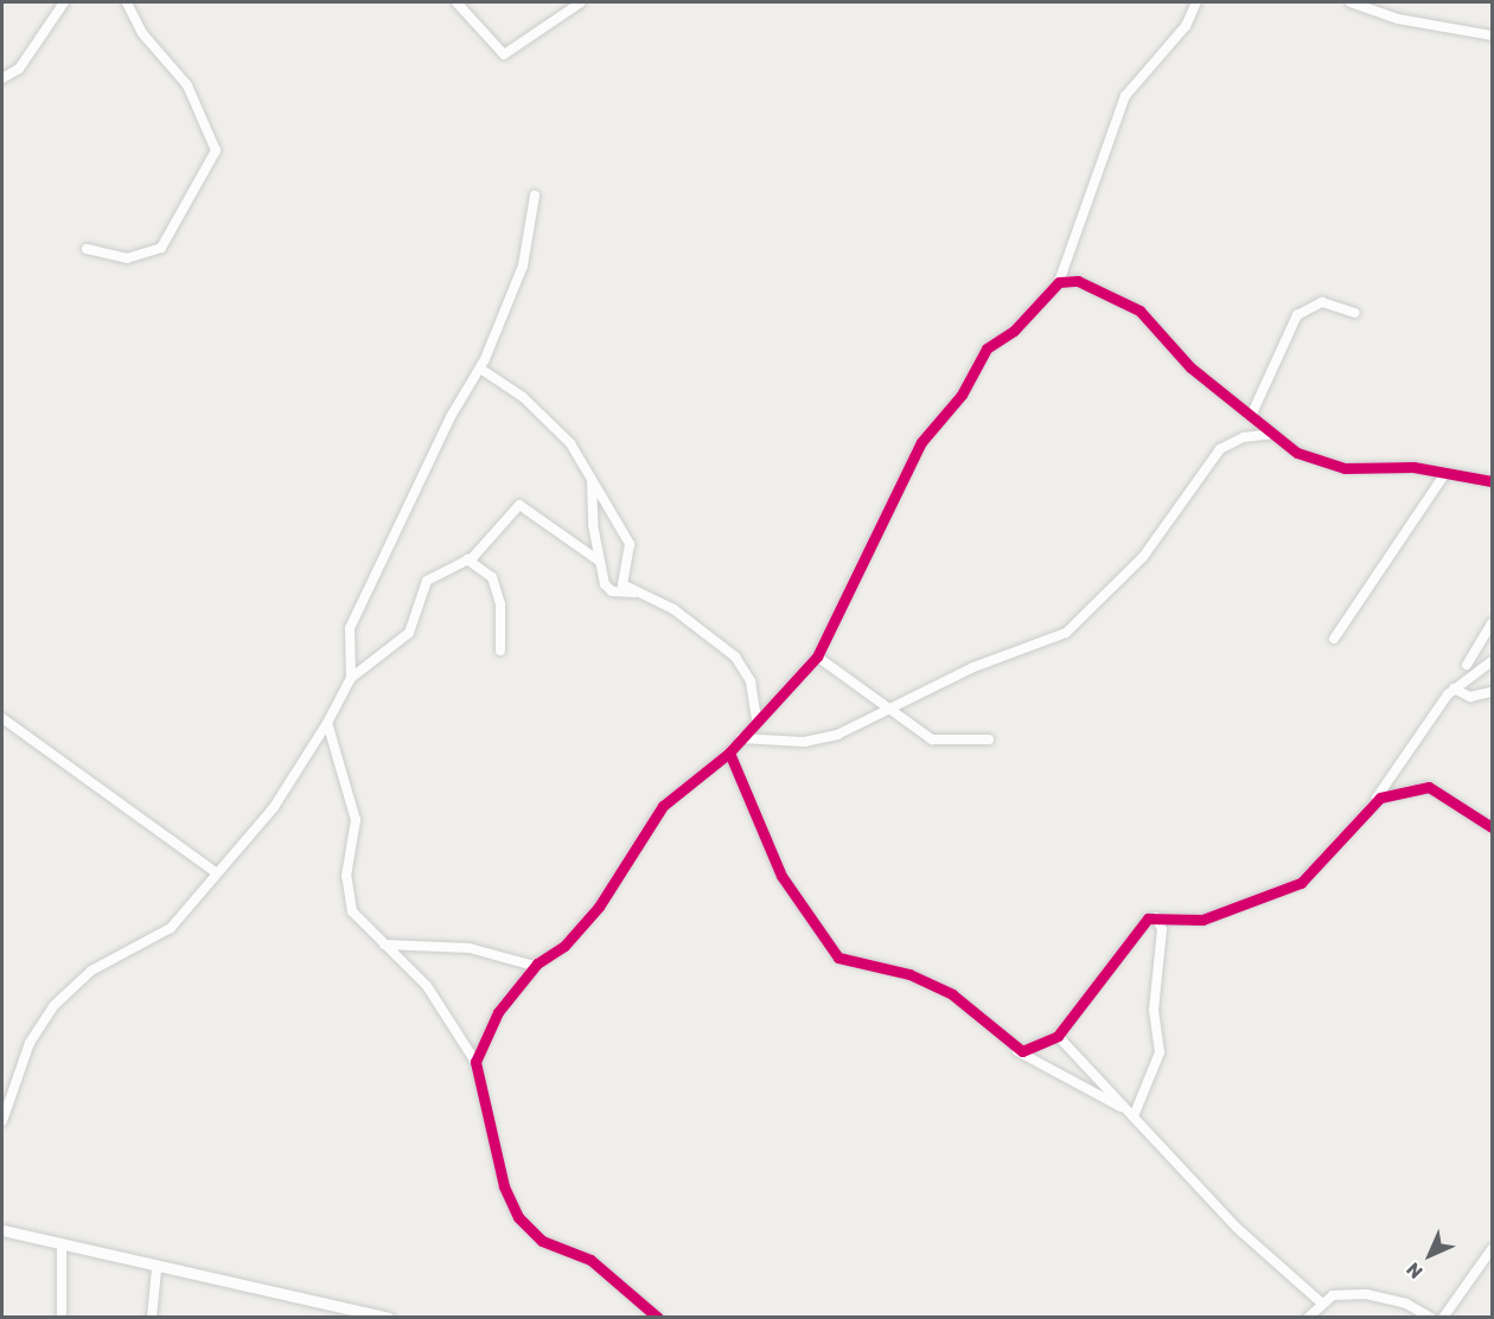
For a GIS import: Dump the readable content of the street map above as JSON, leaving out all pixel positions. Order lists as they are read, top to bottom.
{
  "north": "bottom left"
}
